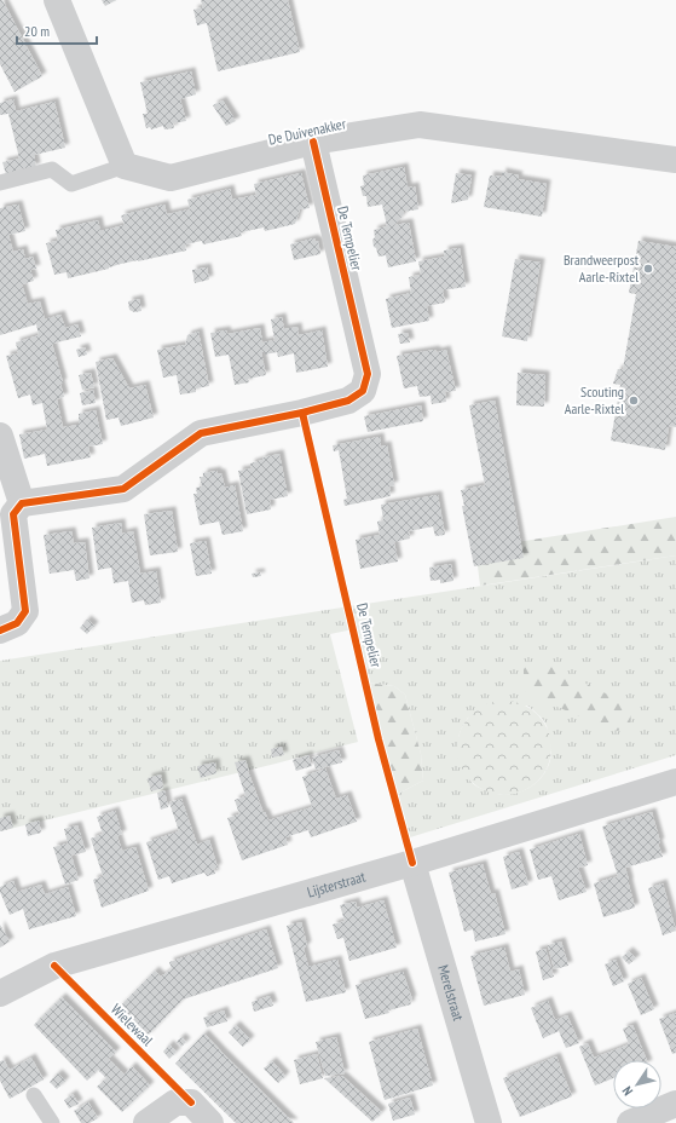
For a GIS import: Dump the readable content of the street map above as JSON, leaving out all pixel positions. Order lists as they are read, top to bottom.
{
  "streets": {
    "street": [
      "De Duivenakker",
      "De Tempelier",
      "Lijsterstraat",
      "Merelstraat"
    ],
    "cycle path": ["Wielewaal"]
  },
  "crossings": [
    ["De Duivenakker", "De Tempelier"],
    ["Lijsterstraat", "Merelstraat"]
  ],
  "places": ["Brandweerpost Aarle-Rixtel", "Scouting Aarle-Rixtel"],
  "scale_bar": "20 m",
  "north": "bottom left"
}
